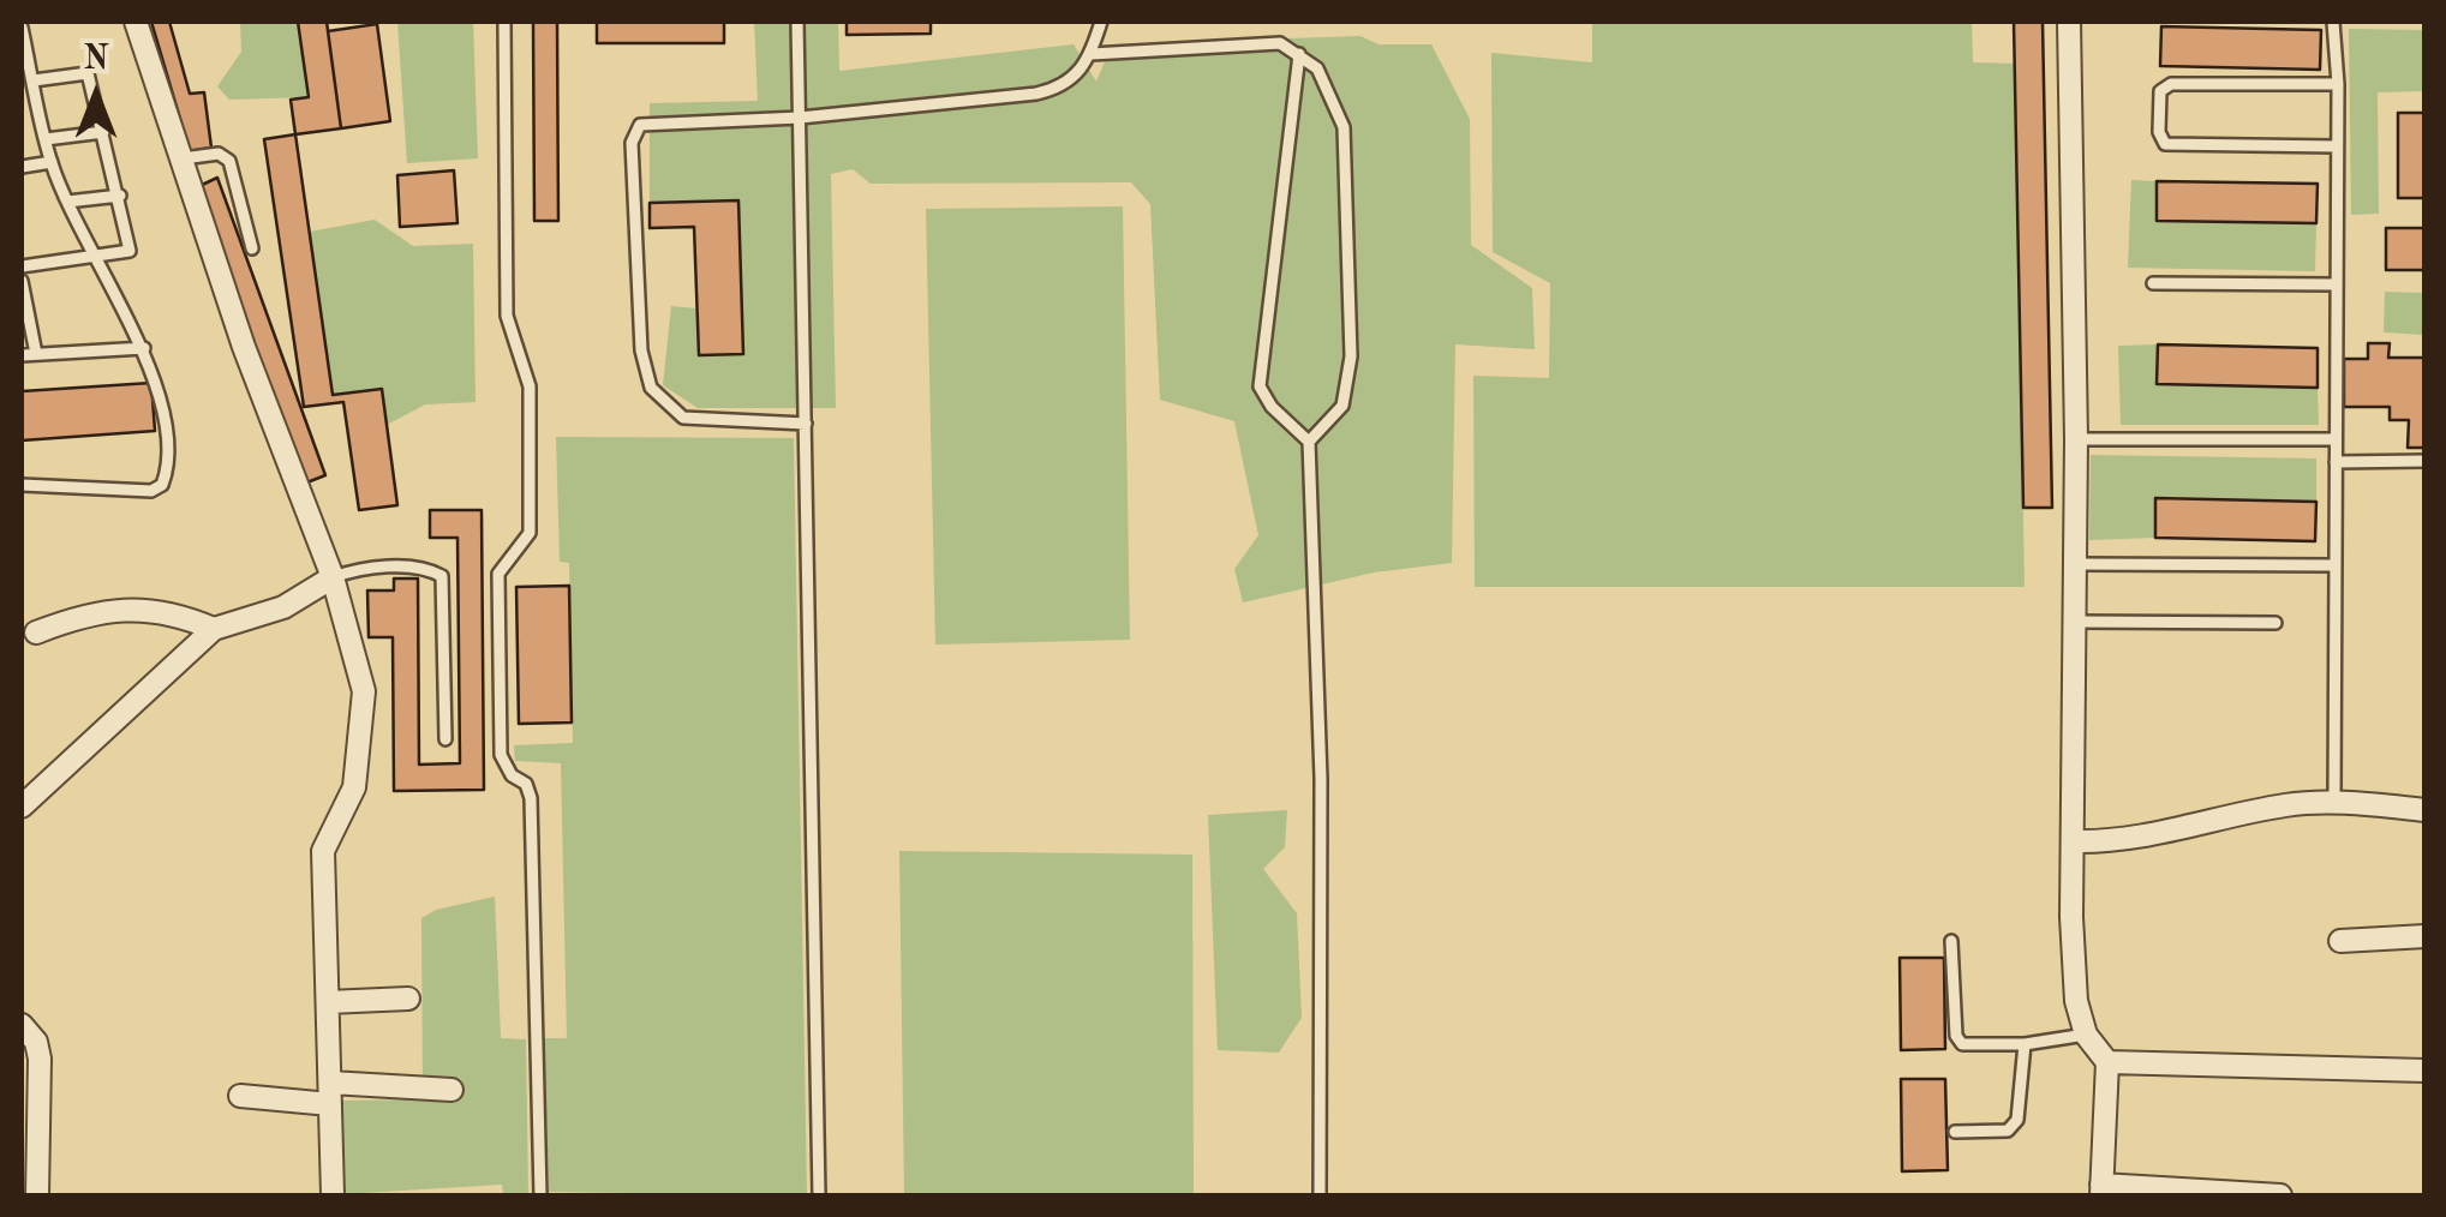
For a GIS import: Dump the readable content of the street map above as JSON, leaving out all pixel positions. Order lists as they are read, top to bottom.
{
  "north": "top"
}
